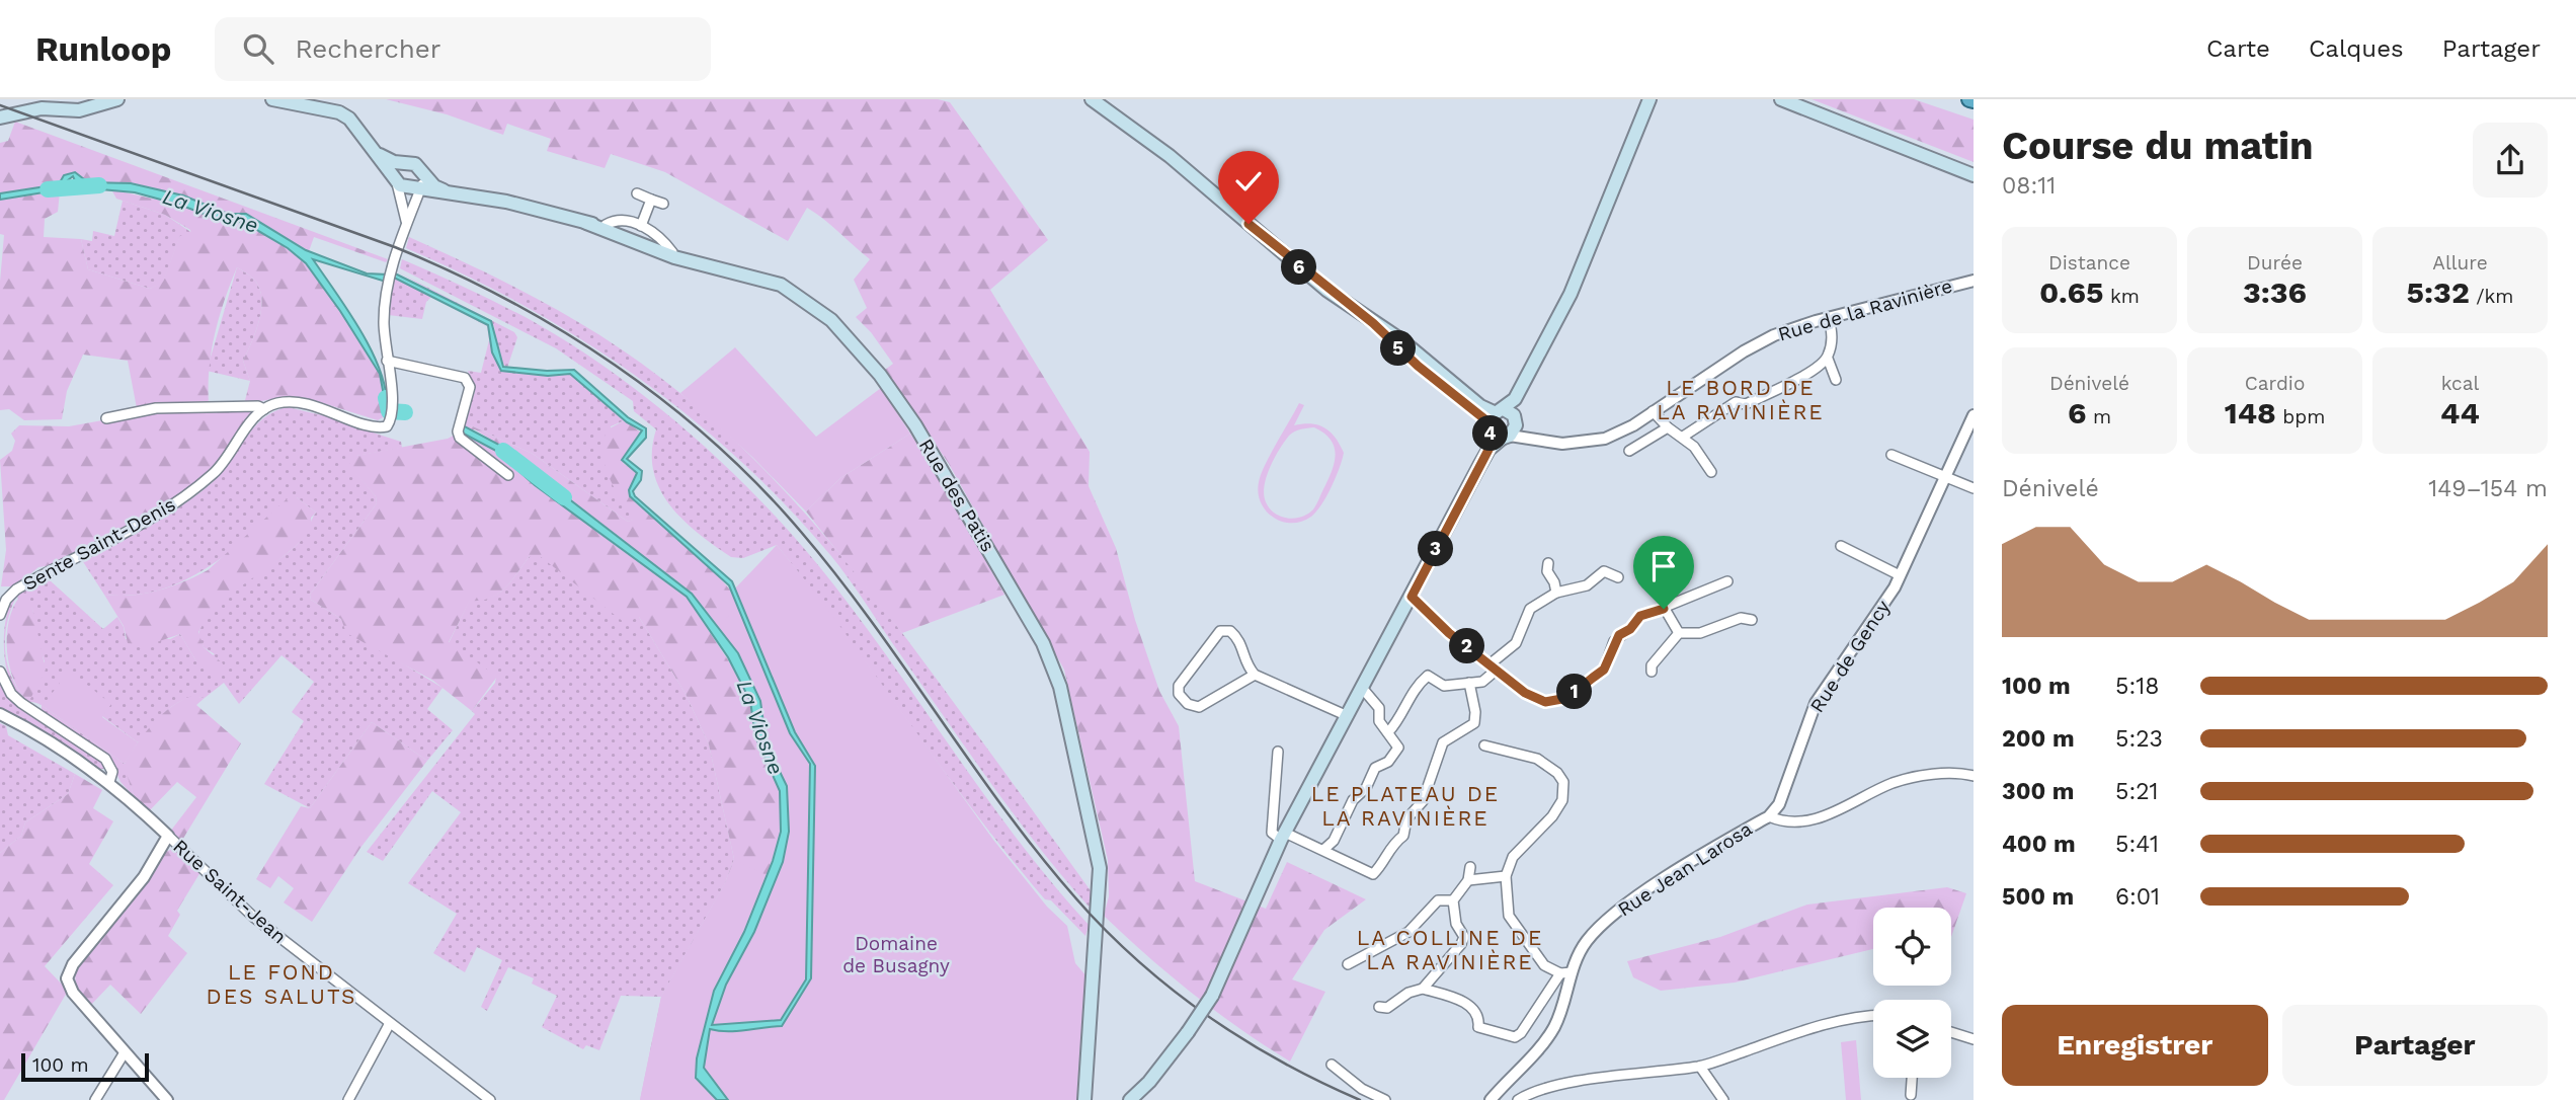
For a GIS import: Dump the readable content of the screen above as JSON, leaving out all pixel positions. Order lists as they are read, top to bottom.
{
  "streets": {
    "main road": ["Rue des Patis"],
    "street": [
      "Rue de la Ravinière",
      "Sente Saint-Denis",
      "Rue de Gency",
      "Rue Jean Larosa",
      "Rue Saint-Jean"
    ]
  },
  "crossings": [
    ["Rue de Gency", "Rue Jean Larosa"]
  ],
  "districts": [
    "LE BORD DE LA RAVINIÈRE",
    "LE PLATEAU DE LA RAVINIÈRE",
    "LA COLLINE DE LA RAVINIÈRE",
    "LE FOND DES SALUTS"
  ],
  "water": ["La Viosne"],
  "parks": ["Domaine de Busagny"],
  "scale_bar": "100 m",
  "page": {
    "header": "Runloop",
    "search": "Rechercher",
    "nav": ["Carte", "Calques", "Partager"],
    "heading": ["Course du matin", "08:11"],
    "stats": [
      ["Distance", "0.65 km"],
      ["Durée", "3:36"],
      ["Allure", "5:32 /km"],
      ["Dénivelé", "6 m"],
      ["Cardio", "148 bpm"],
      ["kcal", "44"]
    ],
    "pins": [
      "6",
      "5",
      "4",
      "3",
      "2",
      "1"
    ],
    "chart": ["Dénivelé", "149–154 m"],
    "list": [
      {
        "name": "100 m",
        "note": "5:18"
      },
      {
        "name": "200 m",
        "note": "5:23"
      },
      {
        "name": "300 m",
        "note": "5:21"
      },
      {
        "name": "400 m",
        "note": "5:41"
      },
      {
        "name": "500 m",
        "note": "6:01"
      }
    ],
    "buttons": ["Enregistrer", "Partager"],
    "scale": "100 m"
  }
}
